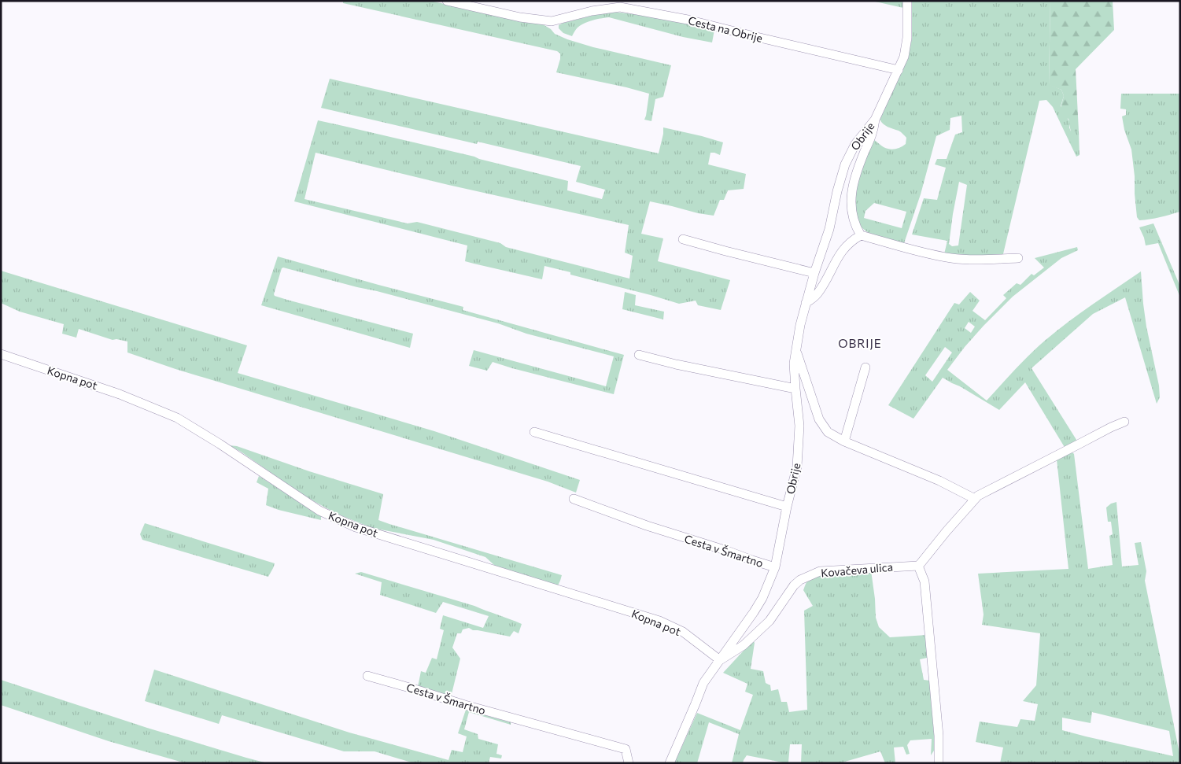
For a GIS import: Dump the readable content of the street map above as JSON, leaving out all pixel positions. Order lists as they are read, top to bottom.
{
  "streets": {
    "street": [
      "Cesta na Obrije",
      "Obrije",
      "Kopna pot",
      "Cesta v Šmartno",
      "Kovačeva ulica"
    ]
  },
  "crossings": [
    ["Cesta na Obrije", "Obrije"],
    ["Obrije", "Cesta v Šmartno"],
    ["Kopna pot", "Cesta v Šmartno"],
    ["Kopna pot", "Kovačeva ulica"],
    ["Cesta v Šmartno", "Kovačeva ulica"]
  ],
  "districts": ["OBRIJE"]
}
